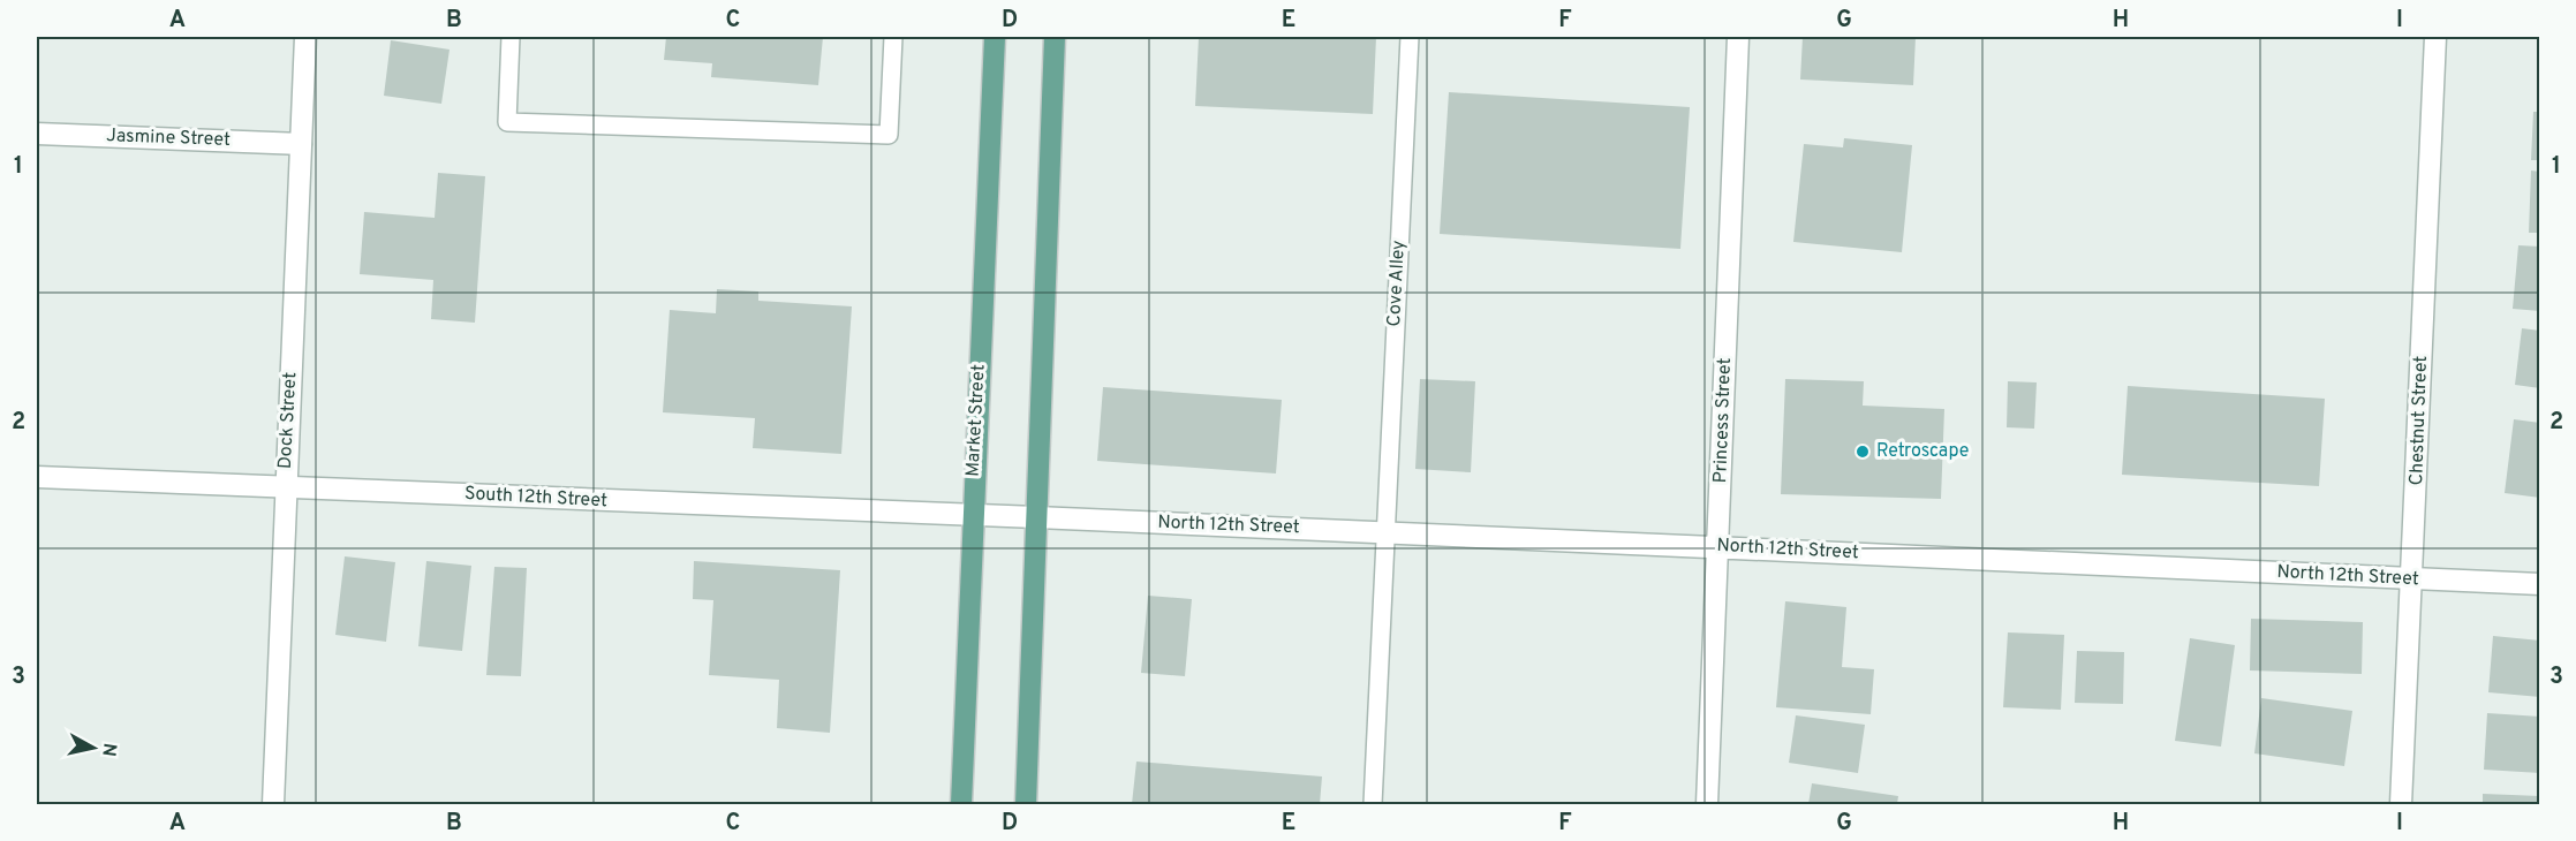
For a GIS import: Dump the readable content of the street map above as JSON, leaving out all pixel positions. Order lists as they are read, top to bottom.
{
  "streets": {
    "main road": ["Market Street"],
    "street": [
      "Jasmine Street",
      "Dock Street",
      "Princess Street",
      "Chestnut Street",
      "South 12th Street",
      "North 12th Street"
    ],
    "lane": ["Cove Alley"]
  },
  "crossings": [
    ["Jasmine Street", "Dock Street"],
    ["Cove Alley", "North 12th Street"],
    ["Dock Street", "South 12th Street"],
    ["Market Street", "South 12th Street"],
    ["Princess Street", "North 12th Street"],
    ["Chestnut Street", "North 12th Street"],
    ["South 12th Street", "North 12th Street"]
  ],
  "places": ["Retroscape"],
  "north": "right",
  "grid": {
    "columns": [
      "A",
      "B",
      "C",
      "D",
      "E",
      "F",
      "G",
      "H",
      "I"
    ],
    "rows": ["1", "2", "3"]
  }
}
